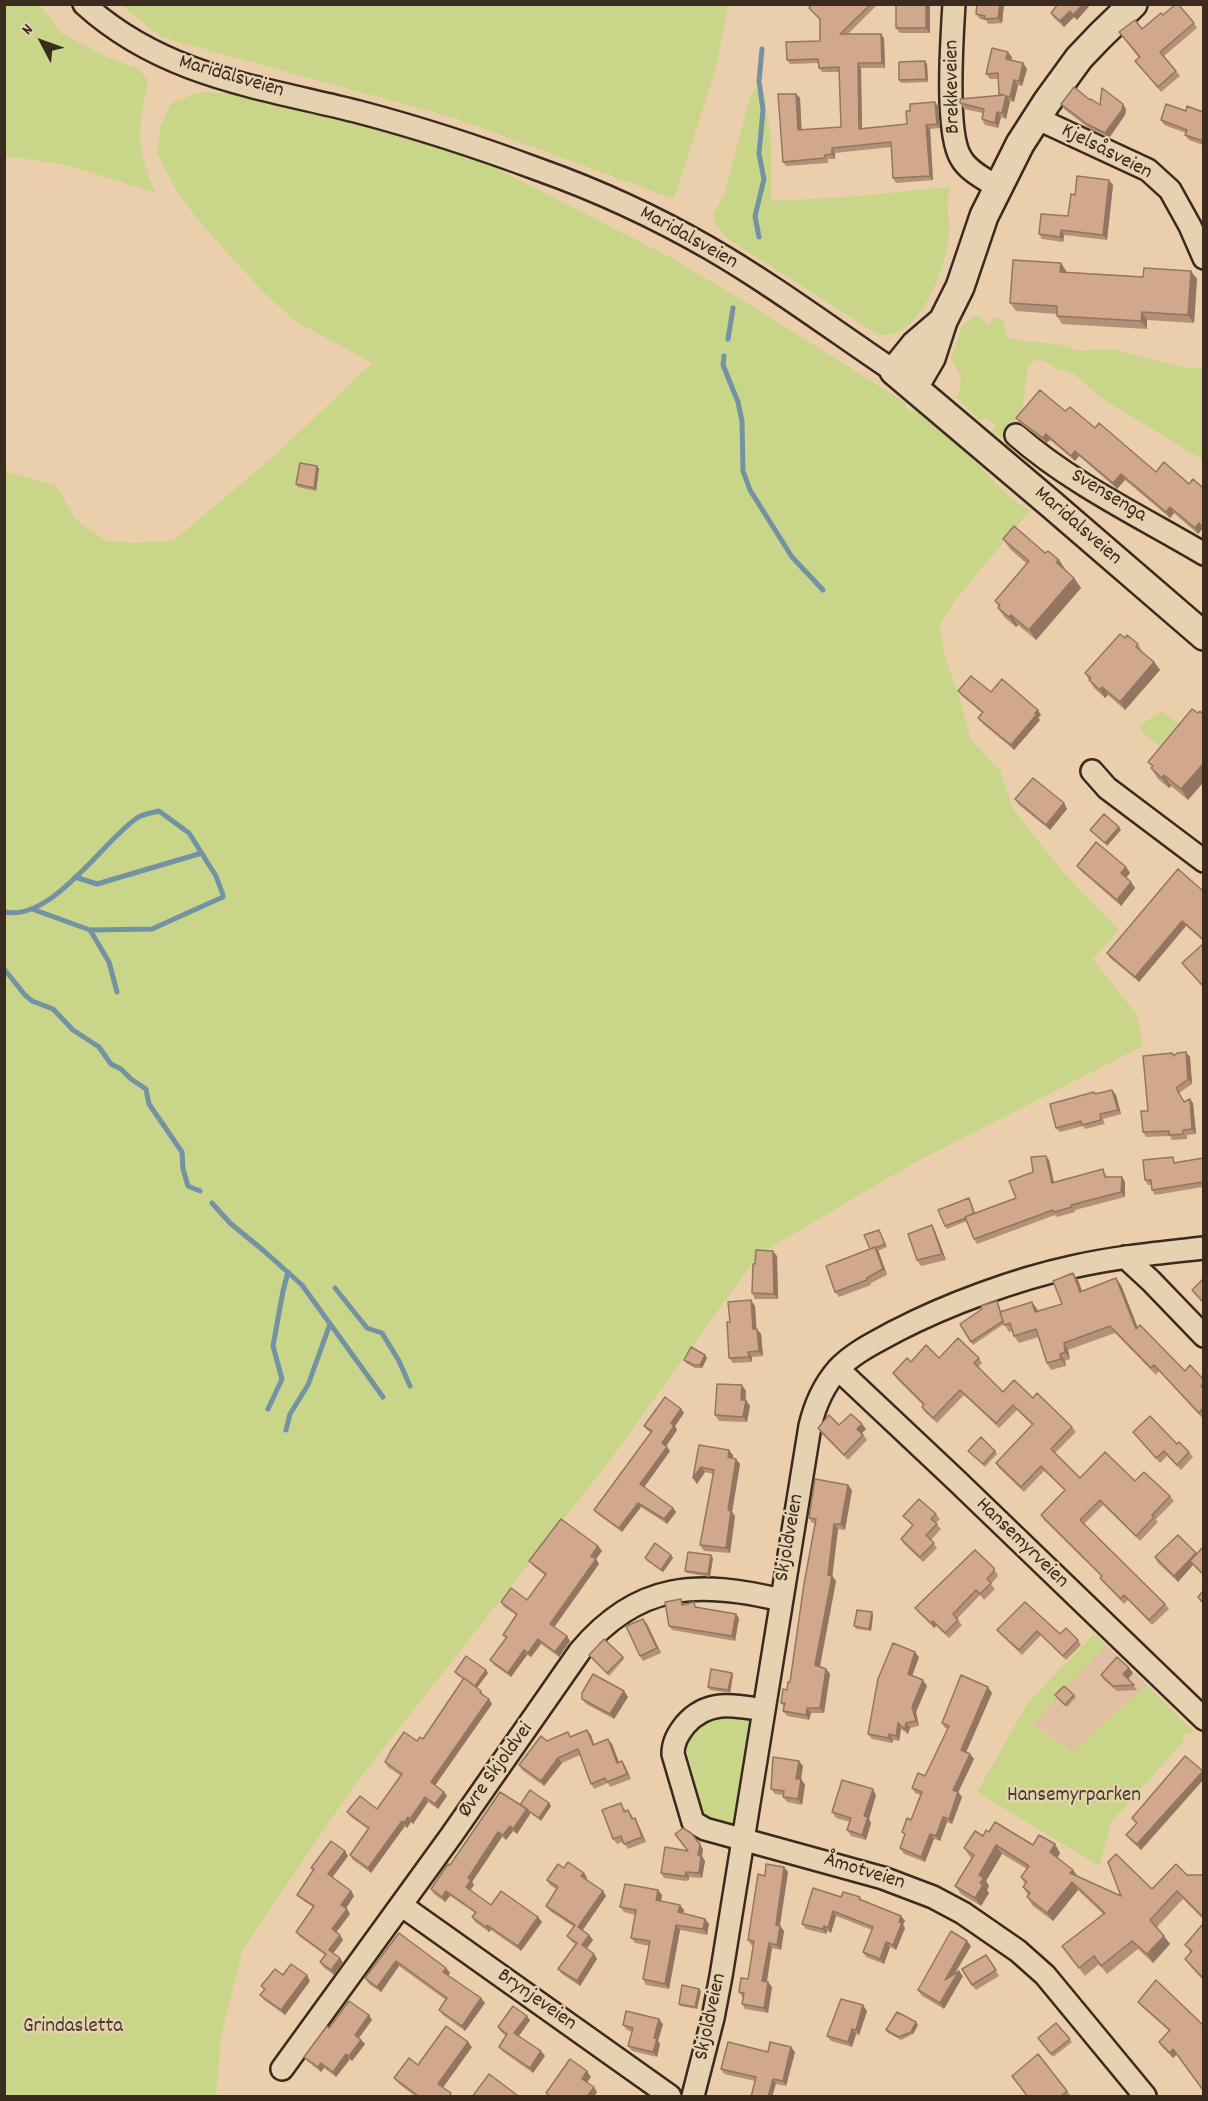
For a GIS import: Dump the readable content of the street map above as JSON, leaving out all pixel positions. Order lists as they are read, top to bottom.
{
  "streets": {
    "main road": ["Maridalsveien", "Kjelsåsveien"],
    "street": [
      "Brekkeveien",
      "Svensenga",
      "Skjoldveien",
      "Hansemyrveien",
      "Øvre Skjoldvei",
      "Åmotveien",
      "Brynjeveien"
    ]
  },
  "crossings": [
    ["Maridalsveien", "Kjelsåsveien"],
    ["Brekkeveien", "Kjelsåsveien"],
    ["Skjoldveien", "Hansemyrveien"],
    ["Skjoldveien", "Øvre Skjoldvei"],
    ["Skjoldveien", "Åmotveien"],
    ["Øvre Skjoldvei", "Brynjeveien"]
  ],
  "parks": ["Hansemyrparken", "Grindasletta"],
  "north": "top left"
}
